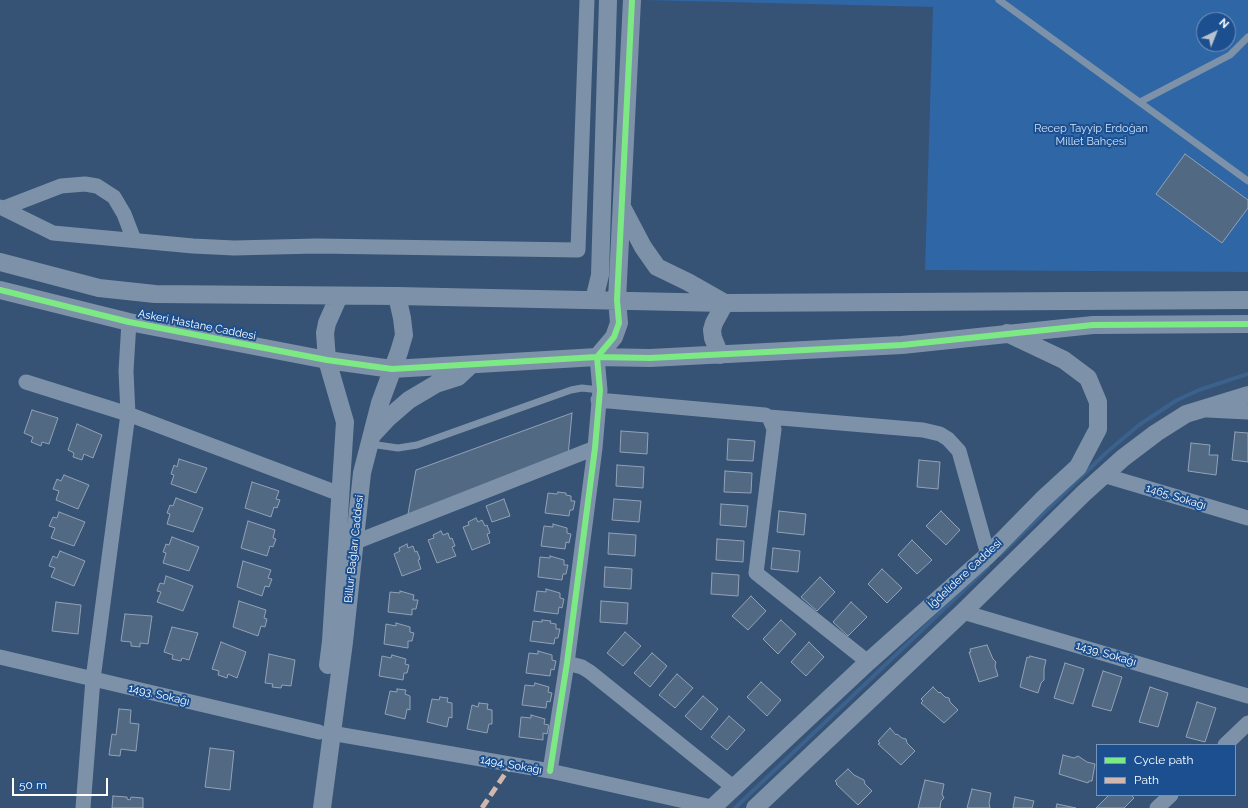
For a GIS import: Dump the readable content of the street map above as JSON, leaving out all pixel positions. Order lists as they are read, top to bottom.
{
  "streets": {
    "street": [
      "Askeri Hastane Caddesi",
      "1465. Sokağı",
      "Billur Bağları Caddesi",
      "İğdelidere Caddesi",
      "1439. Sokağı",
      "1493. Sokağı",
      "1494. Sokağı"
    ]
  },
  "crossings": [
    ["Askeri Hastane Caddesi", "Billur Bağları Caddesi"],
    ["Askeri Hastane Caddesi", "İğdelidere Caddesi"],
    ["Billur Bağları Caddesi", "1493. Sokağı"],
    ["Billur Bağları Caddesi", "1494. Sokağı"],
    ["İğdelidere Caddesi", "1494. Sokağı"],
    ["1493. Sokağı", "1494. Sokağı"]
  ],
  "parks": ["Recep Tayyip Erdoğan Millet Bahçesi"],
  "legend": ["Cycle path", "Path"],
  "scale_bar": "50 m",
  "north": "top right"
}
